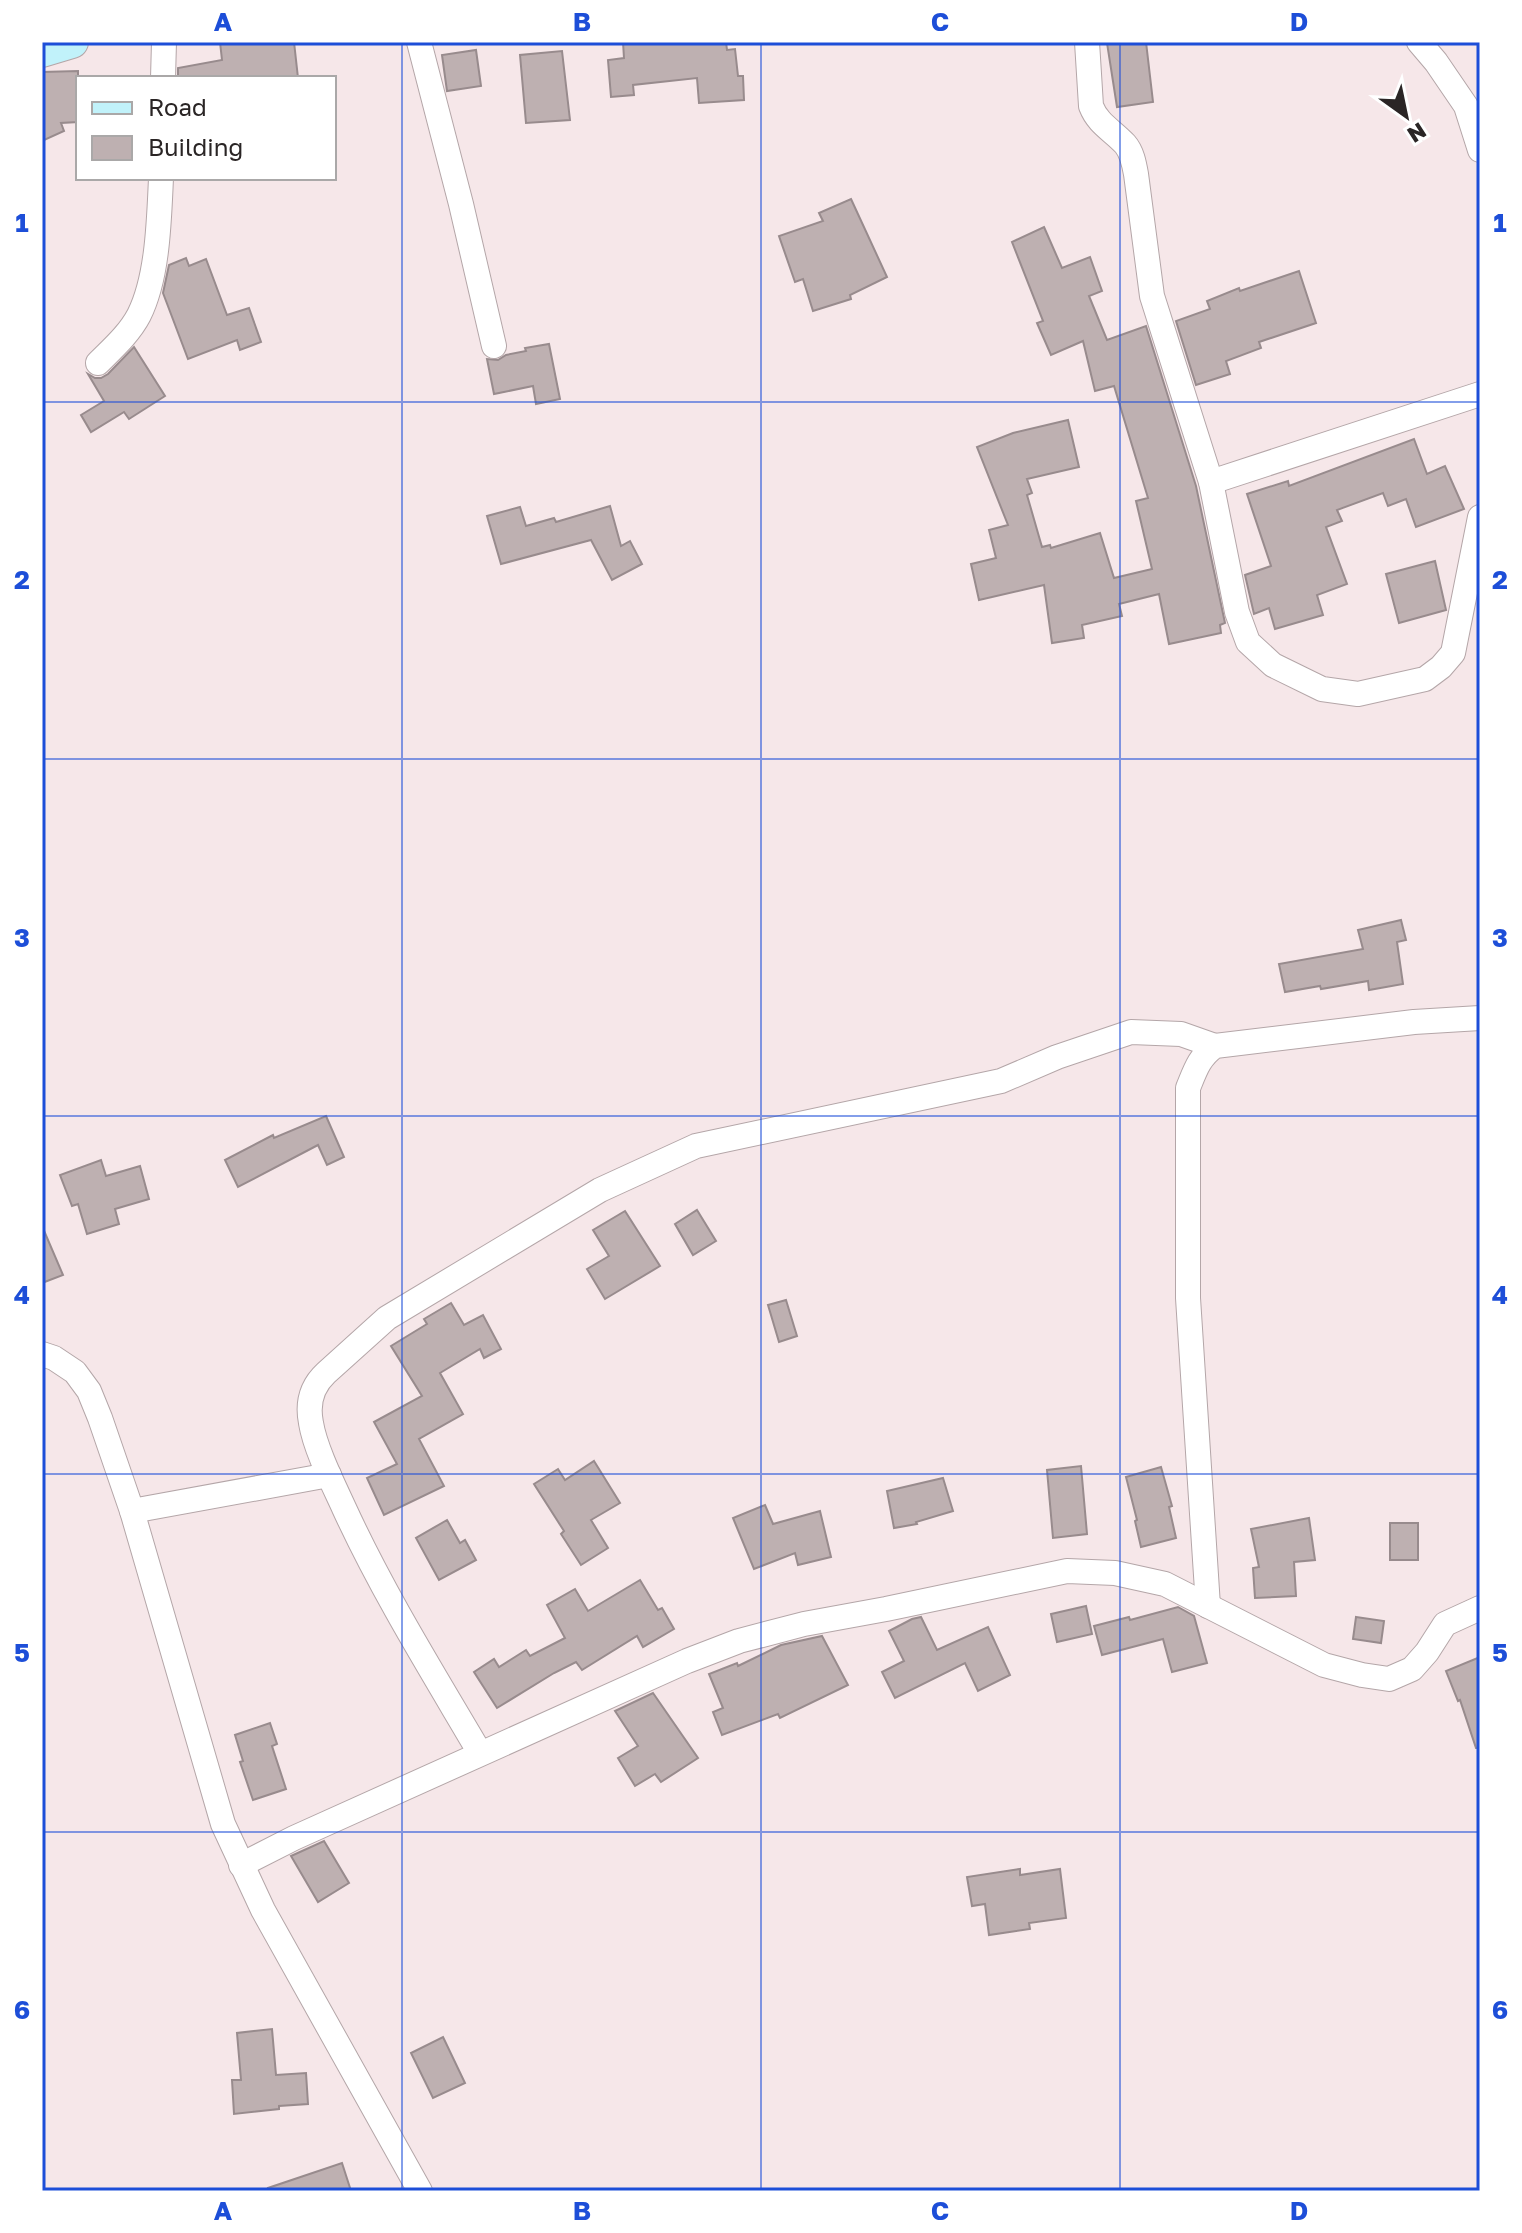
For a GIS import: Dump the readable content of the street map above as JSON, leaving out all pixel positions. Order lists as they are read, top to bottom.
{
  "legend": ["Road", "Building"],
  "north": "bottom right",
  "grid": {
    "columns": [
      "A",
      "B",
      "C",
      "D"
    ],
    "rows": [
      "1",
      "2",
      "3",
      "4",
      "5",
      "6"
    ]
  }
}
